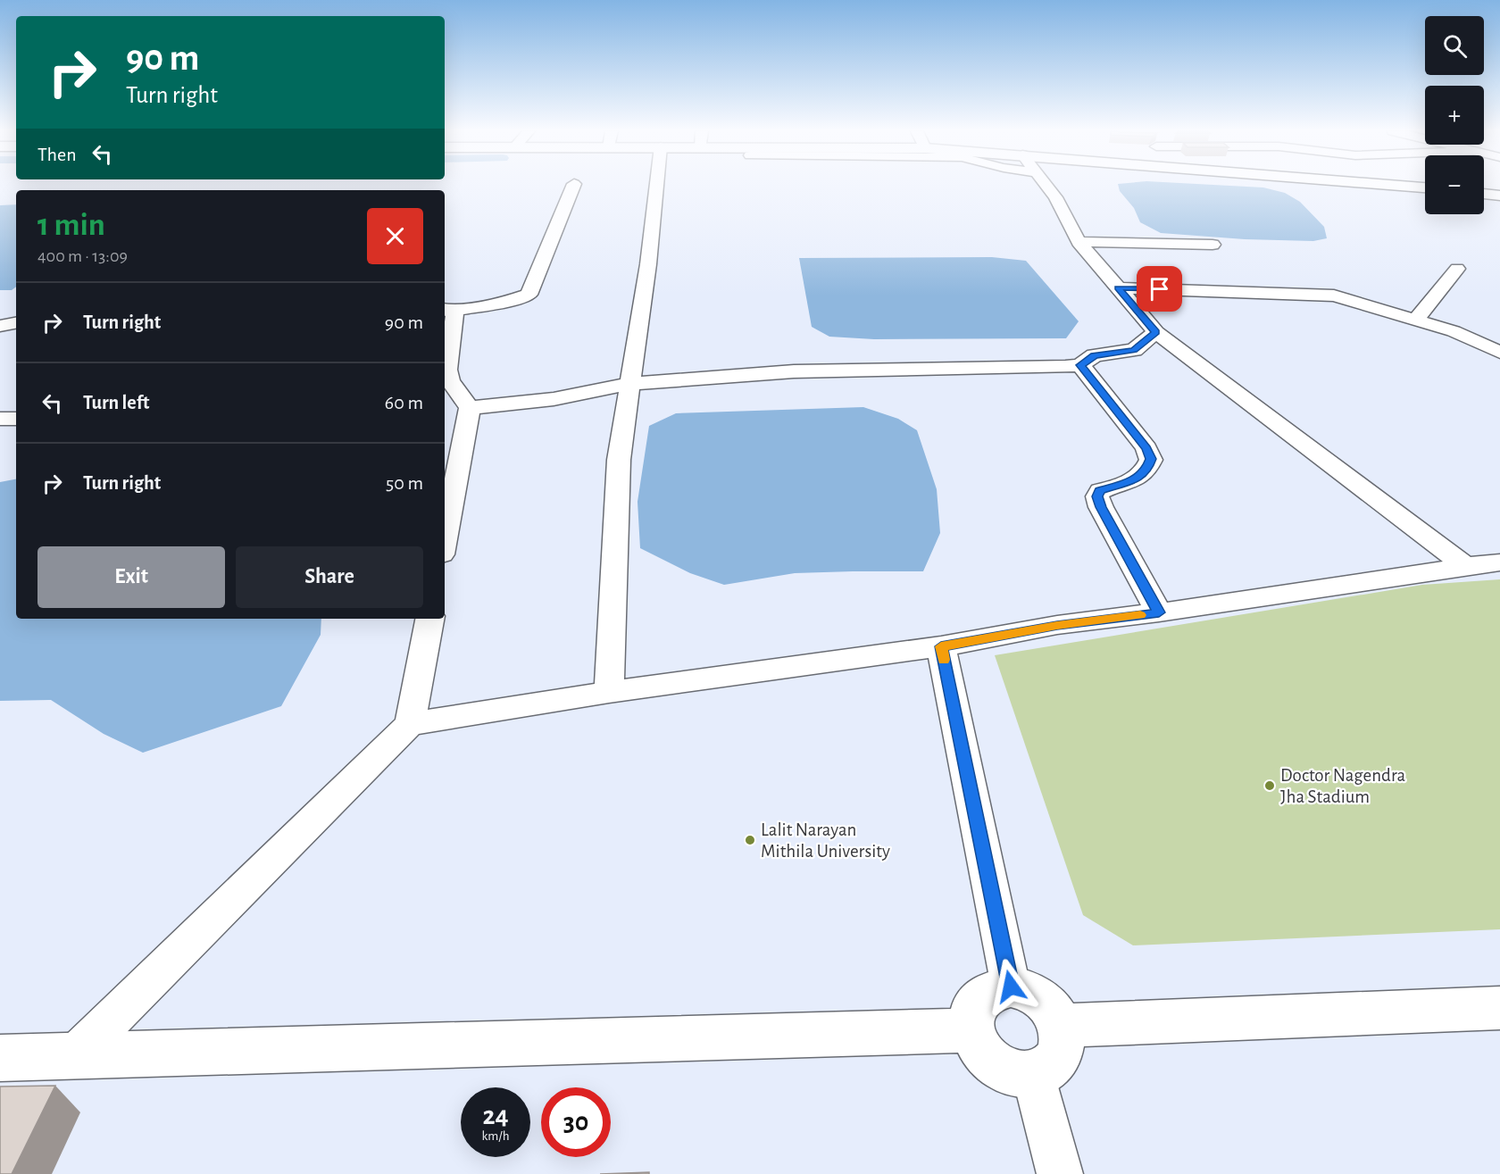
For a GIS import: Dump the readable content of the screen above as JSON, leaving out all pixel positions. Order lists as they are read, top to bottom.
{
  "places": ["Doctor Nagendra Jha Stadium", "Lalit Narayan Mithila University"],
  "page": {
    "map_buttons": ["+", "−"],
    "turn": ["90 m", "Turn right"],
    "then": "Then",
    "heading": ["1 min", "400 m · 13:09"],
    "list": [
      {
        "name": "Turn right",
        "value": "90 m"
      },
      {
        "name": "Turn left",
        "value": "60 m"
      },
      {
        "name": "Turn right",
        "value": "50 m"
      }
    ],
    "buttons": ["Exit", "Share"],
    "speed": "24 km/h",
    "limit": "30"
  }
}
